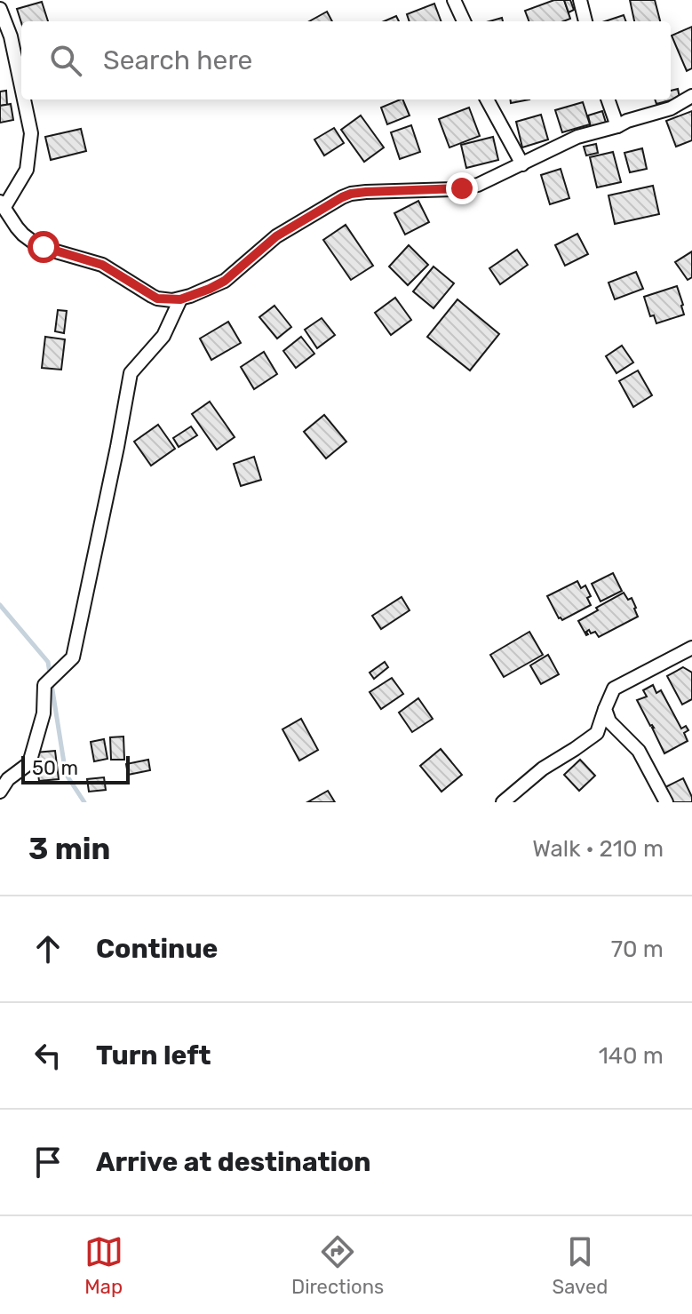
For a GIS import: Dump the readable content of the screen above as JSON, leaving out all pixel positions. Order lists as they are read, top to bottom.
{
  "scale_bar": "50 m",
  "page": {
    "search": "Search here",
    "scale": "50 m",
    "heading": ["3 min", "Walk · 210 m"],
    "list": [
      ["Continue", "70 m"],
      ["Turn left", "140 m"],
      "Arrive at destination"
    ],
    "nav": ["Map", "Directions", "Saved"]
  }
}
